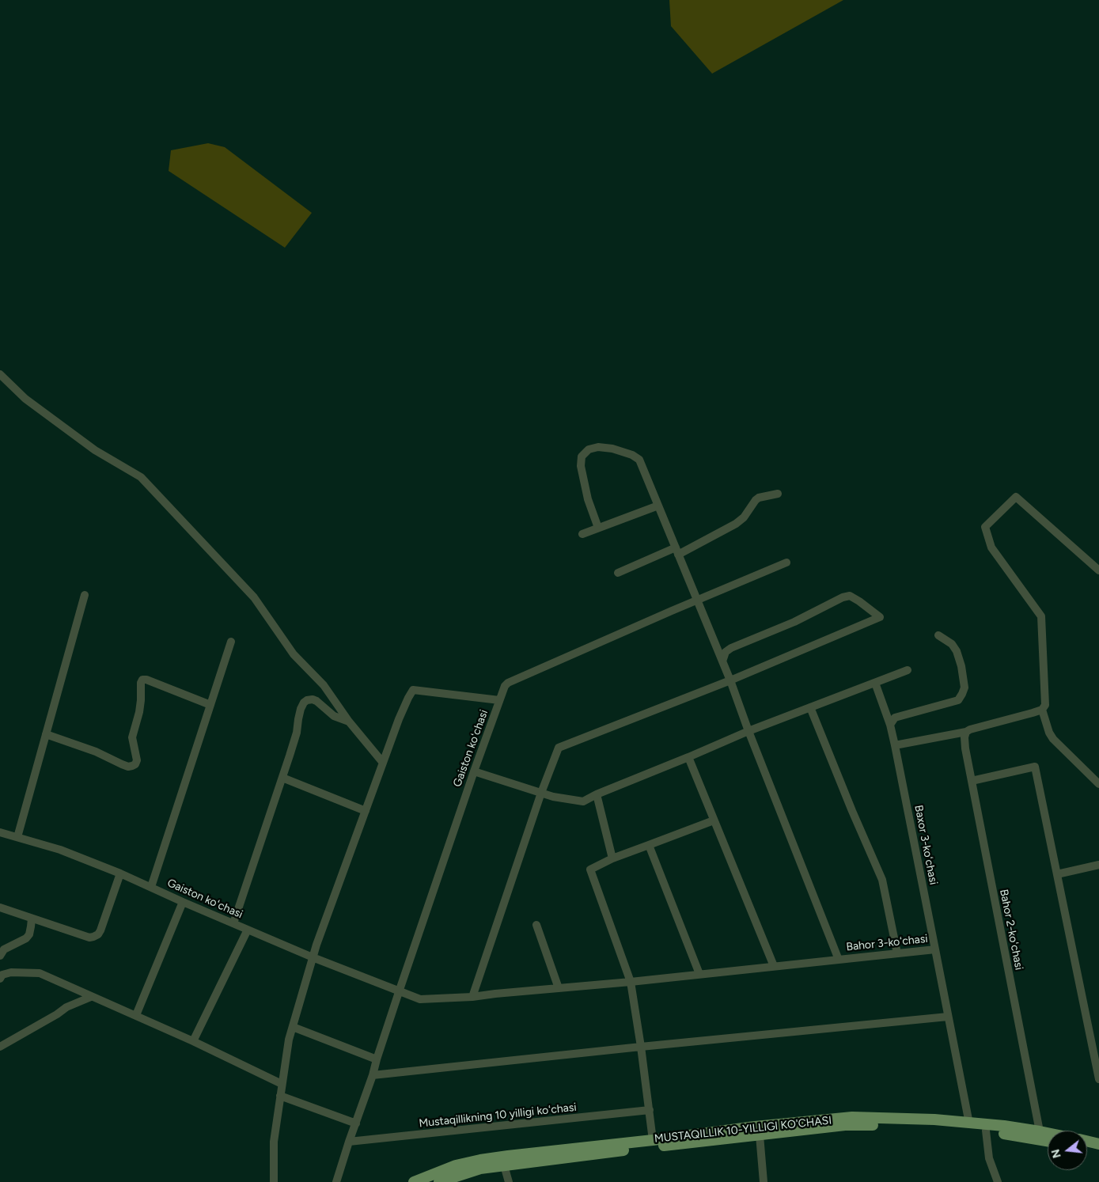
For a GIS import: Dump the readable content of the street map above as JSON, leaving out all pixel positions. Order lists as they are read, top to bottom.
{
  "streets": {
    "main road": ["MUSTAQILLIK 10-YILLIGI KO'CHASI"],
    "street": [
      "Gaiston koʻchasi",
      "Baxor 3-koʻchasi",
      "Bahor 2-koʻchasi",
      "Bahor 3-koʻchasi",
      "Mustaqillikning 10 yilligi koʻchasi"
    ]
  },
  "crossings": [
    ["Gaiston koʻchasi", "Bahor 3-koʻchasi"],
    ["Gaiston koʻchasi", "Mustaqillikning 10 yilligi koʻchasi"],
    ["Baxor 3-koʻchasi", "Bahor 3-koʻchasi"],
    ["Bahor 2-koʻchasi", "MUSTAQILLIK 10-YILLIGI KO'CHASI"],
    ["Bahor 3-koʻchasi", "MUSTAQILLIK 10-YILLIGI KO'CHASI"]
  ],
  "north": "left"
}
